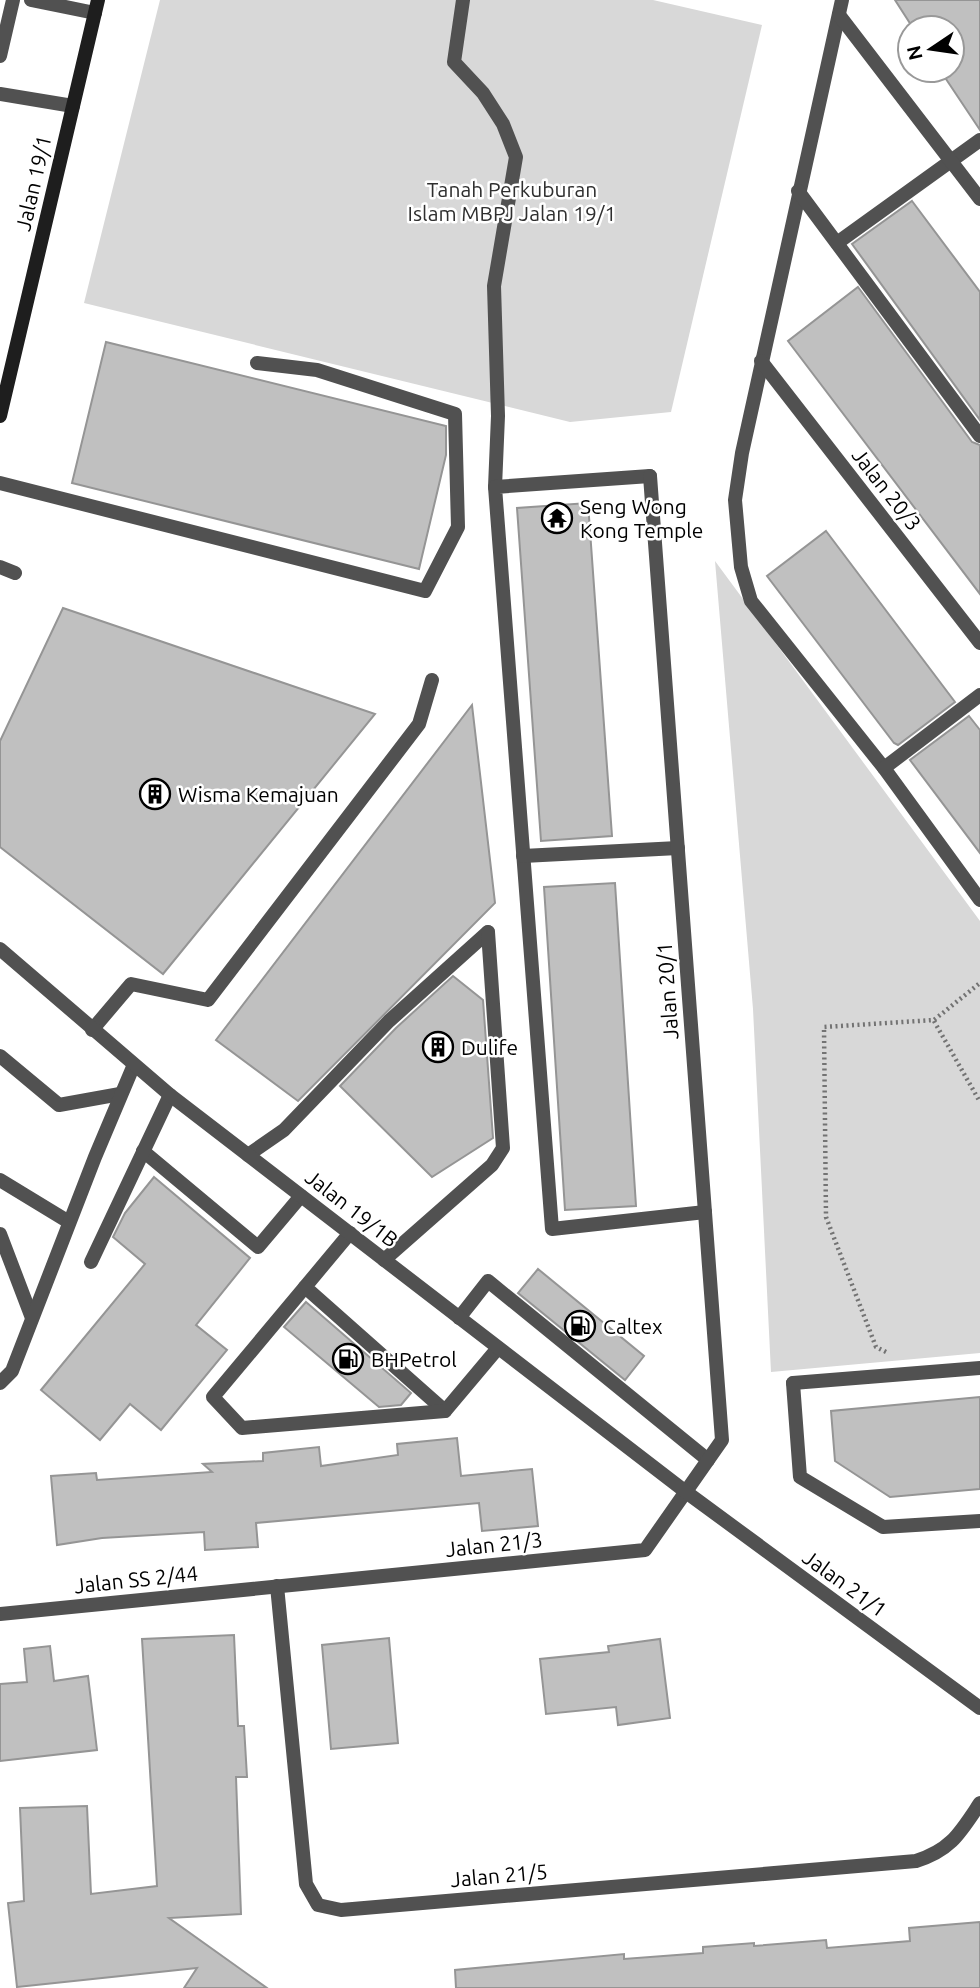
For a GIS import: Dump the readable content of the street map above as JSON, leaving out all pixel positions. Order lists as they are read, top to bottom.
{
  "streets": {
    "main road": ["Jalan 19/1"],
    "street": [
      "Jalan 20/3",
      "Jalan 20/1",
      "Jalan 19/1B",
      "Jalan 21/3",
      "Jalan SS 2/44",
      "Jalan 21/1",
      "Jalan 21/5"
    ]
  },
  "crossings": [
    ["Jalan 20/1", "Jalan 19/1B"],
    ["Jalan 20/1", "Jalan 21/3"],
    ["Jalan 20/1", "Jalan 21/1"],
    ["Jalan 19/1B", "Jalan 21/3"],
    ["Jalan 19/1B", "Jalan 21/1"],
    ["Jalan 21/3", "Jalan SS 2/44"],
    ["Jalan 21/3", "Jalan 21/1"],
    ["Jalan 21/3", "Jalan 21/5"],
    ["Jalan SS 2/44", "Jalan 21/5"]
  ],
  "parks": ["Tanah Perkuburan Islam MBPJ Jalan 19/1"],
  "places": {
    "temple": ["Seng Wong Kong Temple"],
    "building": ["Wisma Kemajuan", "Dulife"],
    "fuel station": ["Caltex", "BHPetrol"]
  },
  "north": "left"
}
